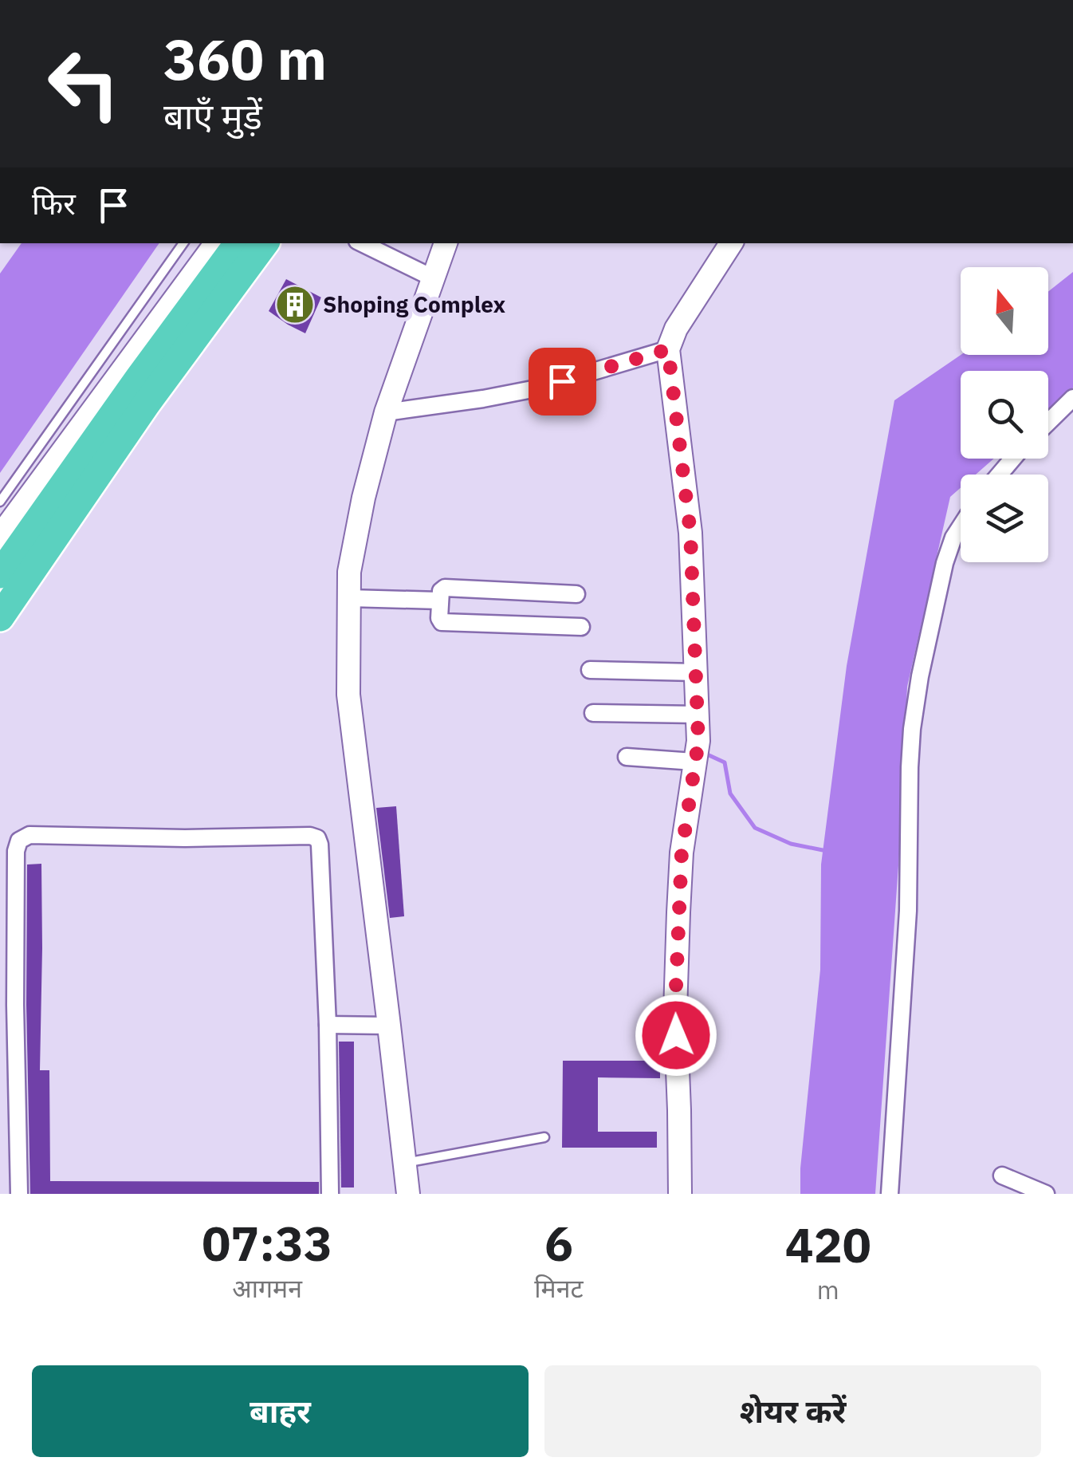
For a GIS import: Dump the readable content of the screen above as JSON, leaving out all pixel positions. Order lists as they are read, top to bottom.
{
  "places": {
    "building": ["Shoping Complex"]
  },
  "north": "top",
  "page": {
    "turn": ["360 m", "बाएँ मुड़ें"],
    "then": "फिर",
    "eta": [
      "07:33",
      "आगमन",
      "6",
      "मिनट",
      "420",
      "m"
    ],
    "buttons": ["बाहर", "शेयर करें"]
  }
}
